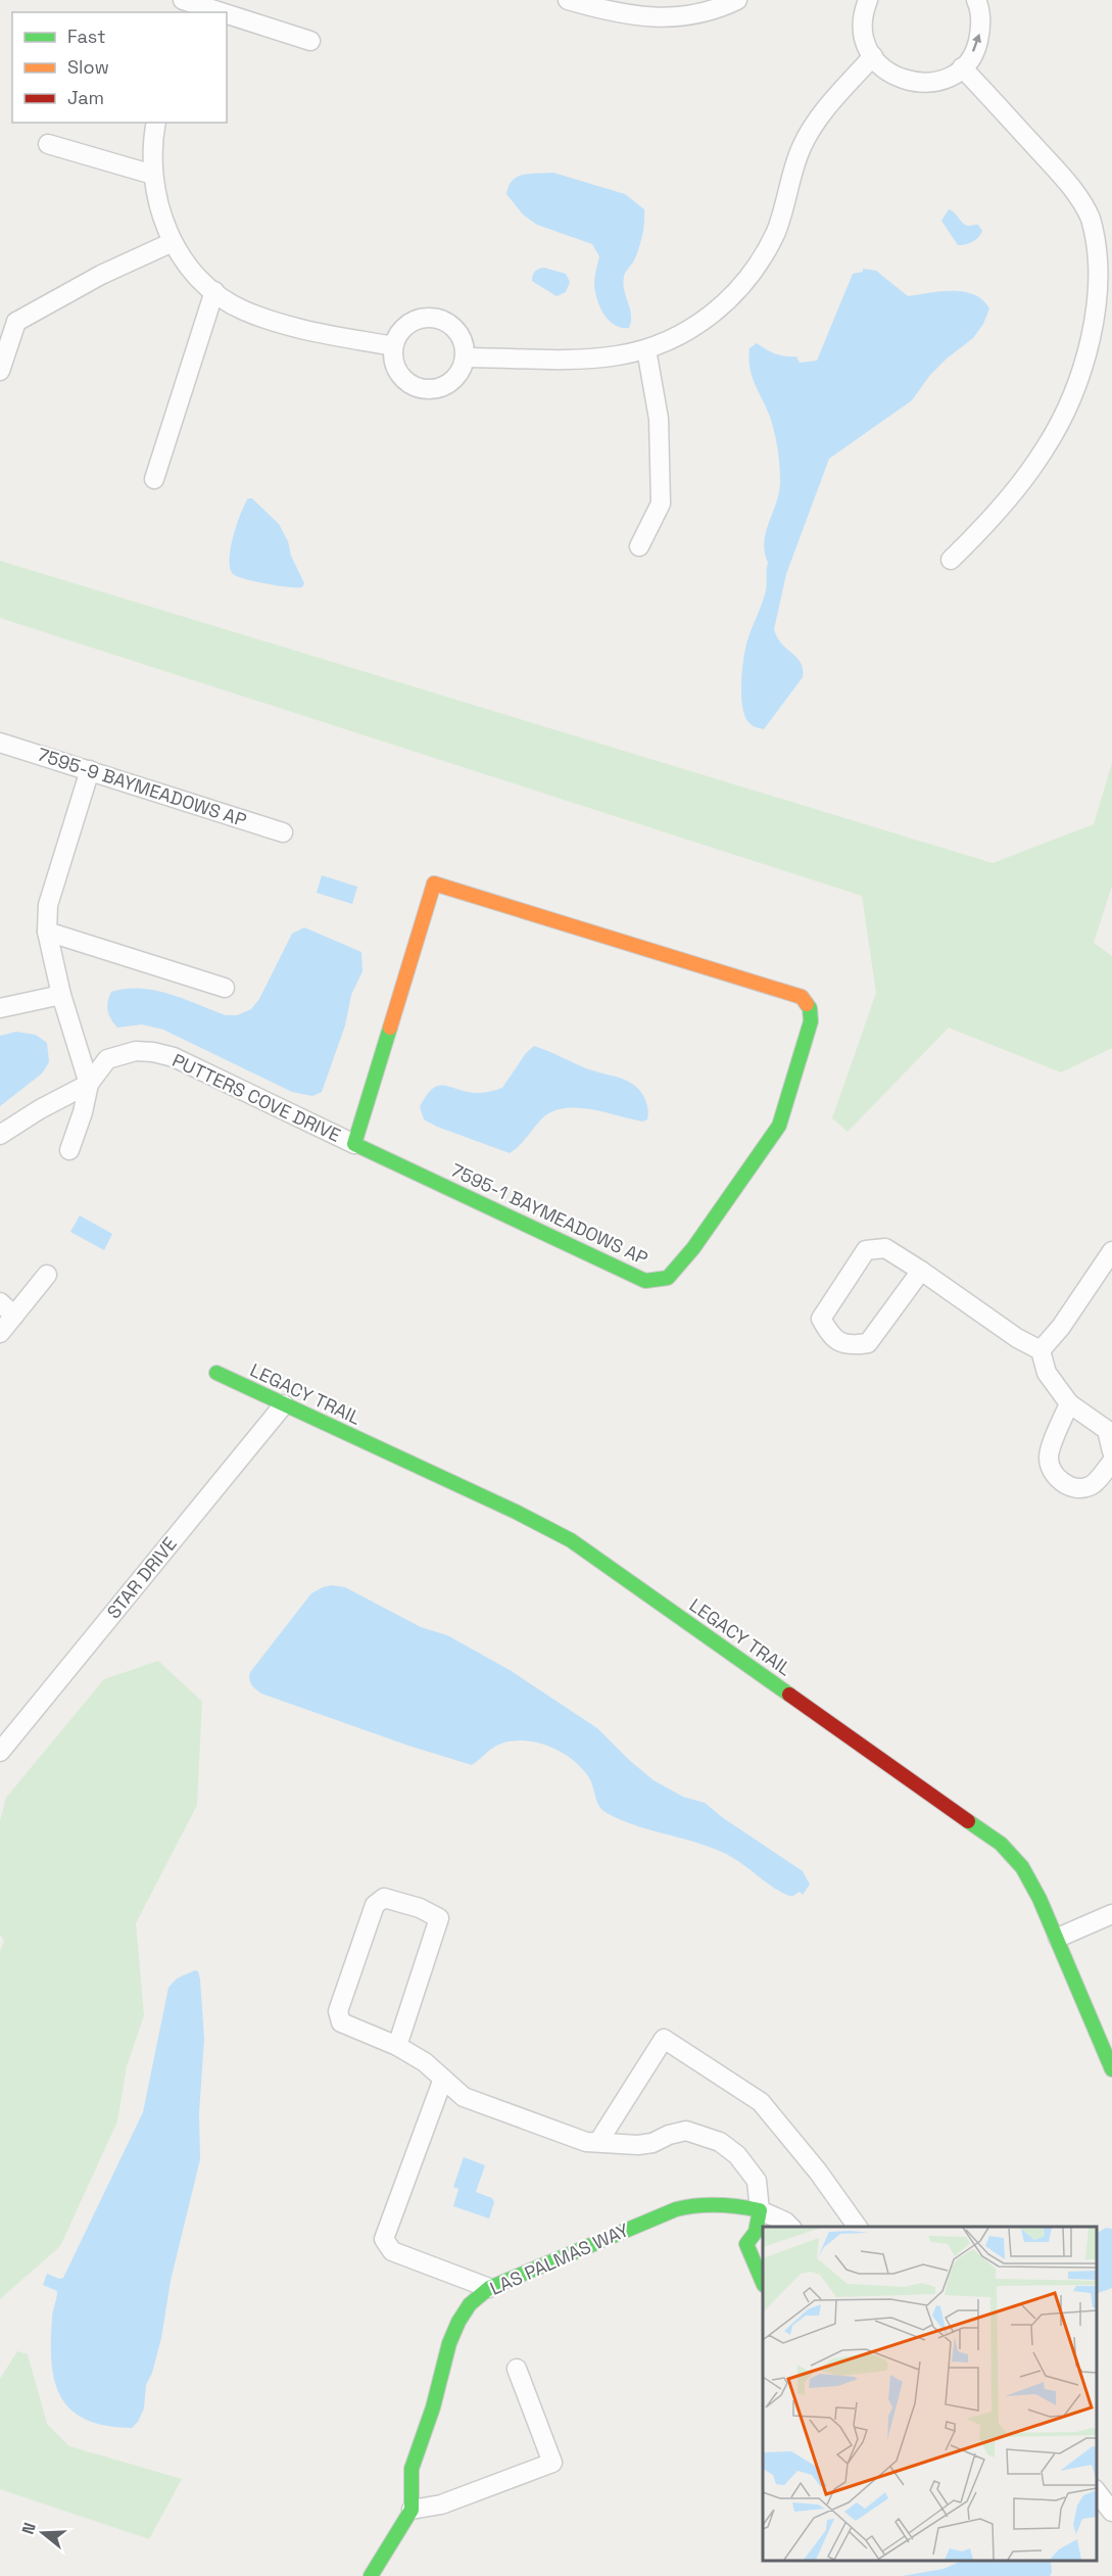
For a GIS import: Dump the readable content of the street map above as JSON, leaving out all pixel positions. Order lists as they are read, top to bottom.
{
  "streets": {
    "street": [
      "7595-9 BAYMEADOWS AP",
      "PUTTERS COVE DRIVE",
      "7595-1 BAYMEADOWS AP",
      "LEGACY TRAIL",
      "STAR DRIVE",
      "LAS PALMAS WAY"
    ]
  },
  "crossings": [
    ["PUTTERS COVE DRIVE", "7595-1 BAYMEADOWS AP"],
    ["LEGACY TRAIL", "STAR DRIVE"]
  ],
  "legend": ["Fast", "Slow", "Jam"],
  "north": "left"
}
